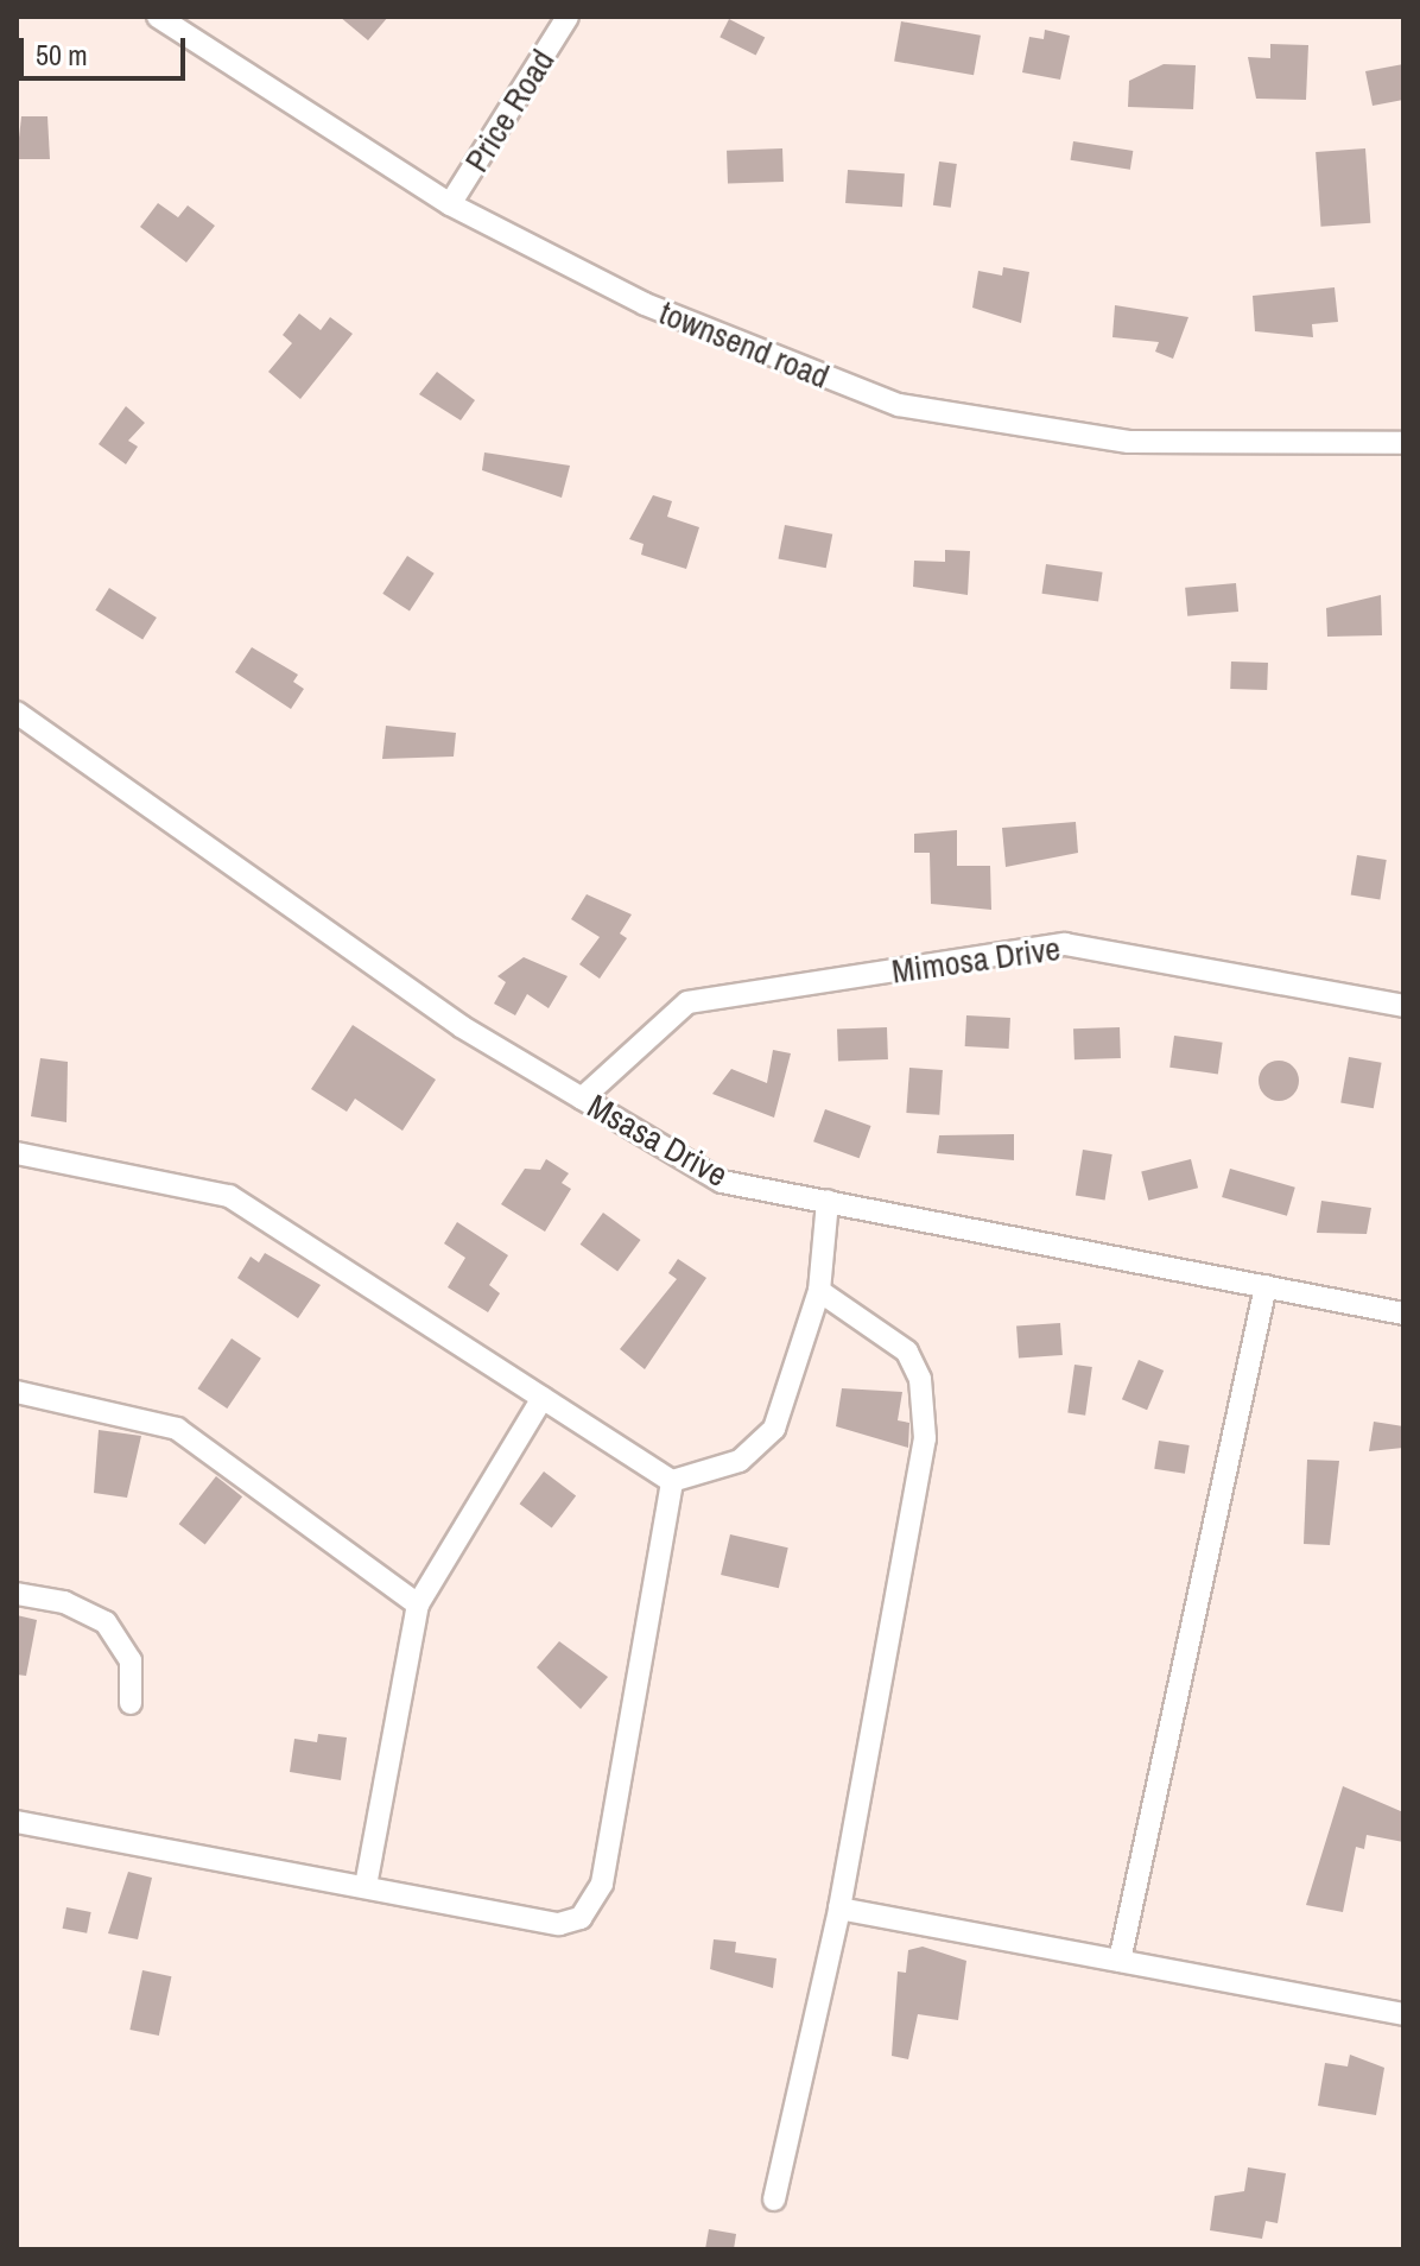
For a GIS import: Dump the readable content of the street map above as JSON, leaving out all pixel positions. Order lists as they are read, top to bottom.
{
  "streets": {
    "street": [
      "Price Road",
      "townsend road",
      "Mimosa Drive",
      "Msasa Drive"
    ]
  },
  "crossings": [
    ["Price Road", "townsend road"],
    ["Mimosa Drive", "Msasa Drive"]
  ],
  "scale_bar": "50 m"
}
